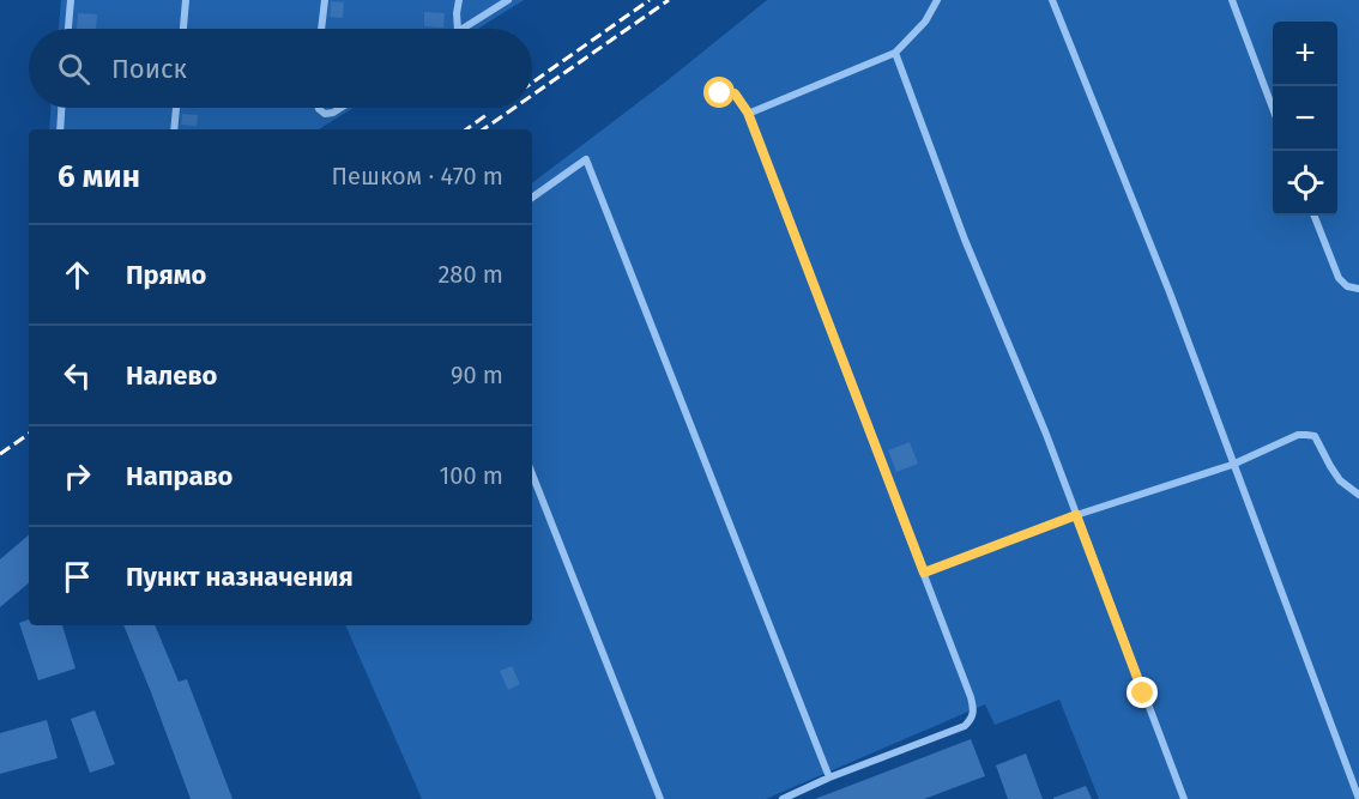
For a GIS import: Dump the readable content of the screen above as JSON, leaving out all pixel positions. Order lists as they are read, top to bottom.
{
  "page": {
    "map_buttons": ["+", "−"],
    "search": "Поиск",
    "heading": ["6 мин", "Пешком · 470 m"],
    "list": [
      ["Прямо", "280 m"],
      ["Налево", "90 m"],
      ["Направо", "100 m"],
      "Пункт назначения"
    ]
  }
}
